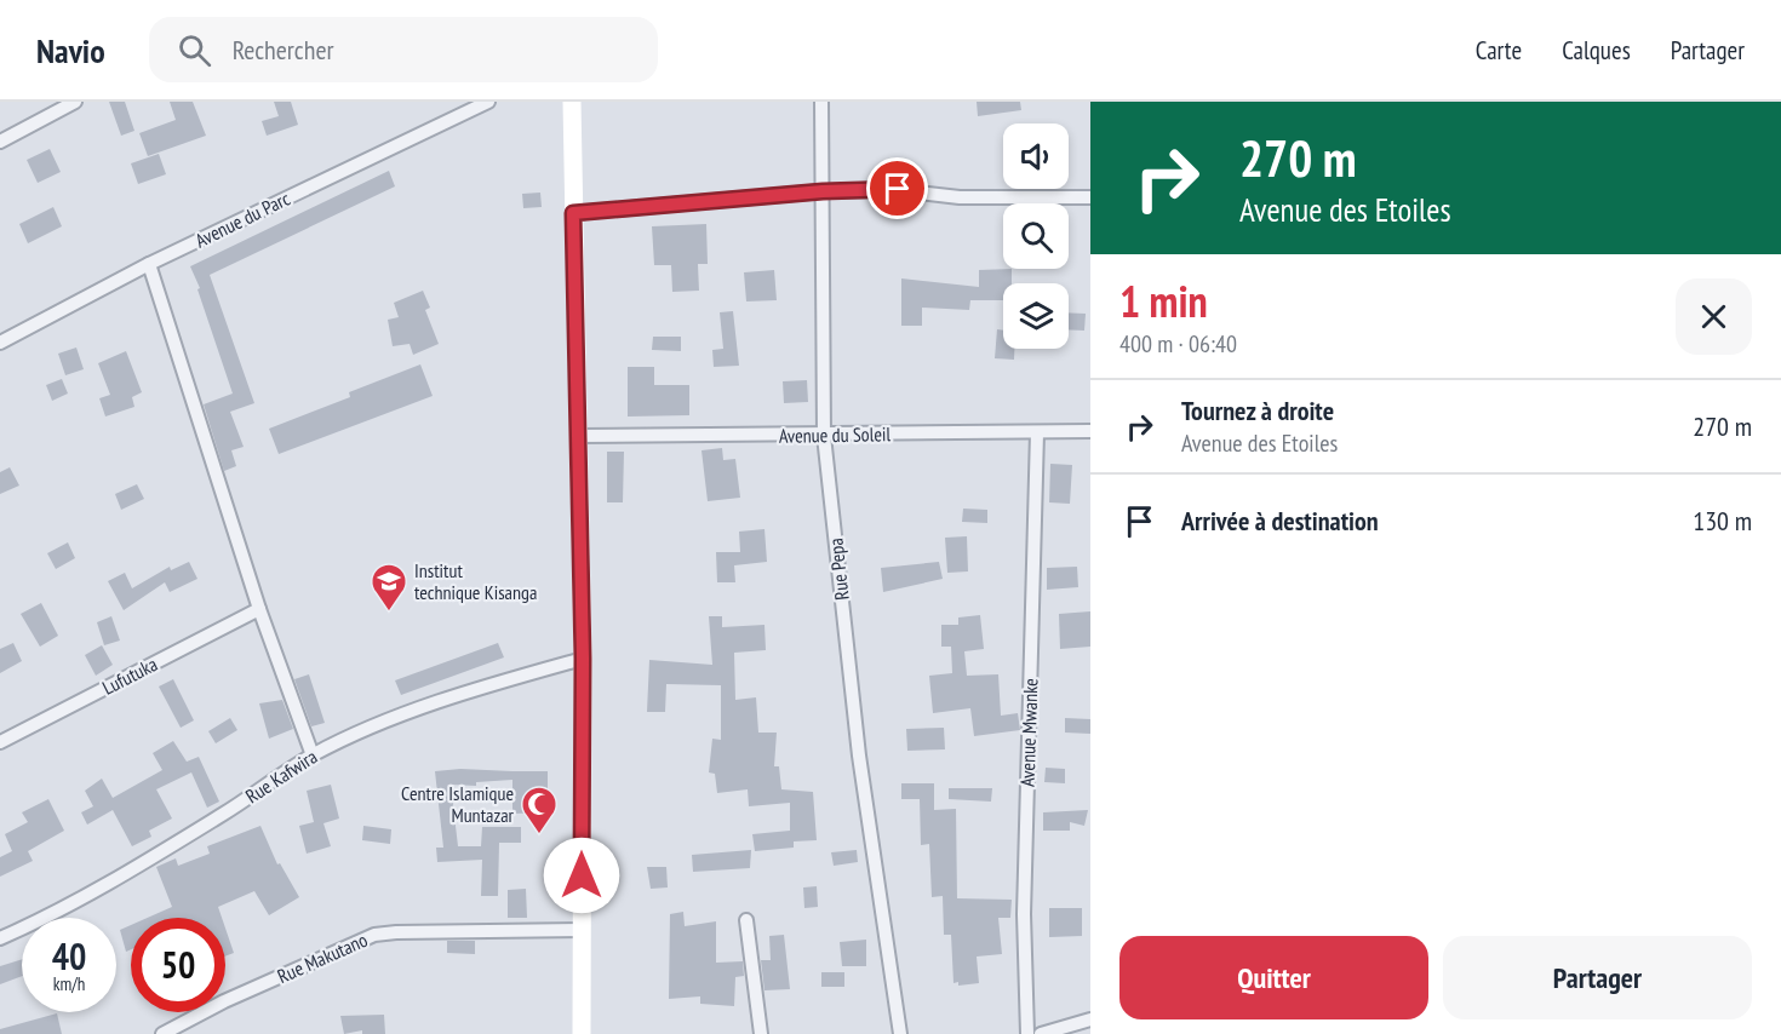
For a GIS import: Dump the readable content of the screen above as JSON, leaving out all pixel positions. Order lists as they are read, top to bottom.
{
  "streets": {
    "street": [
      "Avenue du Parc",
      "Avenue du Soleil",
      "Rue Pepa",
      "Lufutuka",
      "Avenue Mwanke",
      "Rue Kafwira",
      "Rue Makutano"
    ]
  },
  "crossings": [
    ["Avenue du Soleil", "Rue Pepa"],
    ["Avenue du Soleil", "Avenue Mwanke"]
  ],
  "places": {
    "school or university": ["Institut technique Kisanga"],
    "mosque": ["Centre Islamique Muntazar"]
  },
  "page": {
    "header": "Navio",
    "search": "Rechercher",
    "nav": ["Carte", "Calques", "Partager"],
    "turn": ["270 m", "Avenue des Etoiles"],
    "heading": ["1 min", "400 m · 06:40"],
    "list": [
      {
        "name": "Tournez à droite",
        "note": "Avenue des Etoiles",
        "value": "270 m"
      },
      {
        "name": "Arrivée à destination",
        "value": "130 m"
      }
    ],
    "speed": "40 km/h",
    "limit": "50",
    "buttons": ["Quitter", "Partager"]
  }
}
